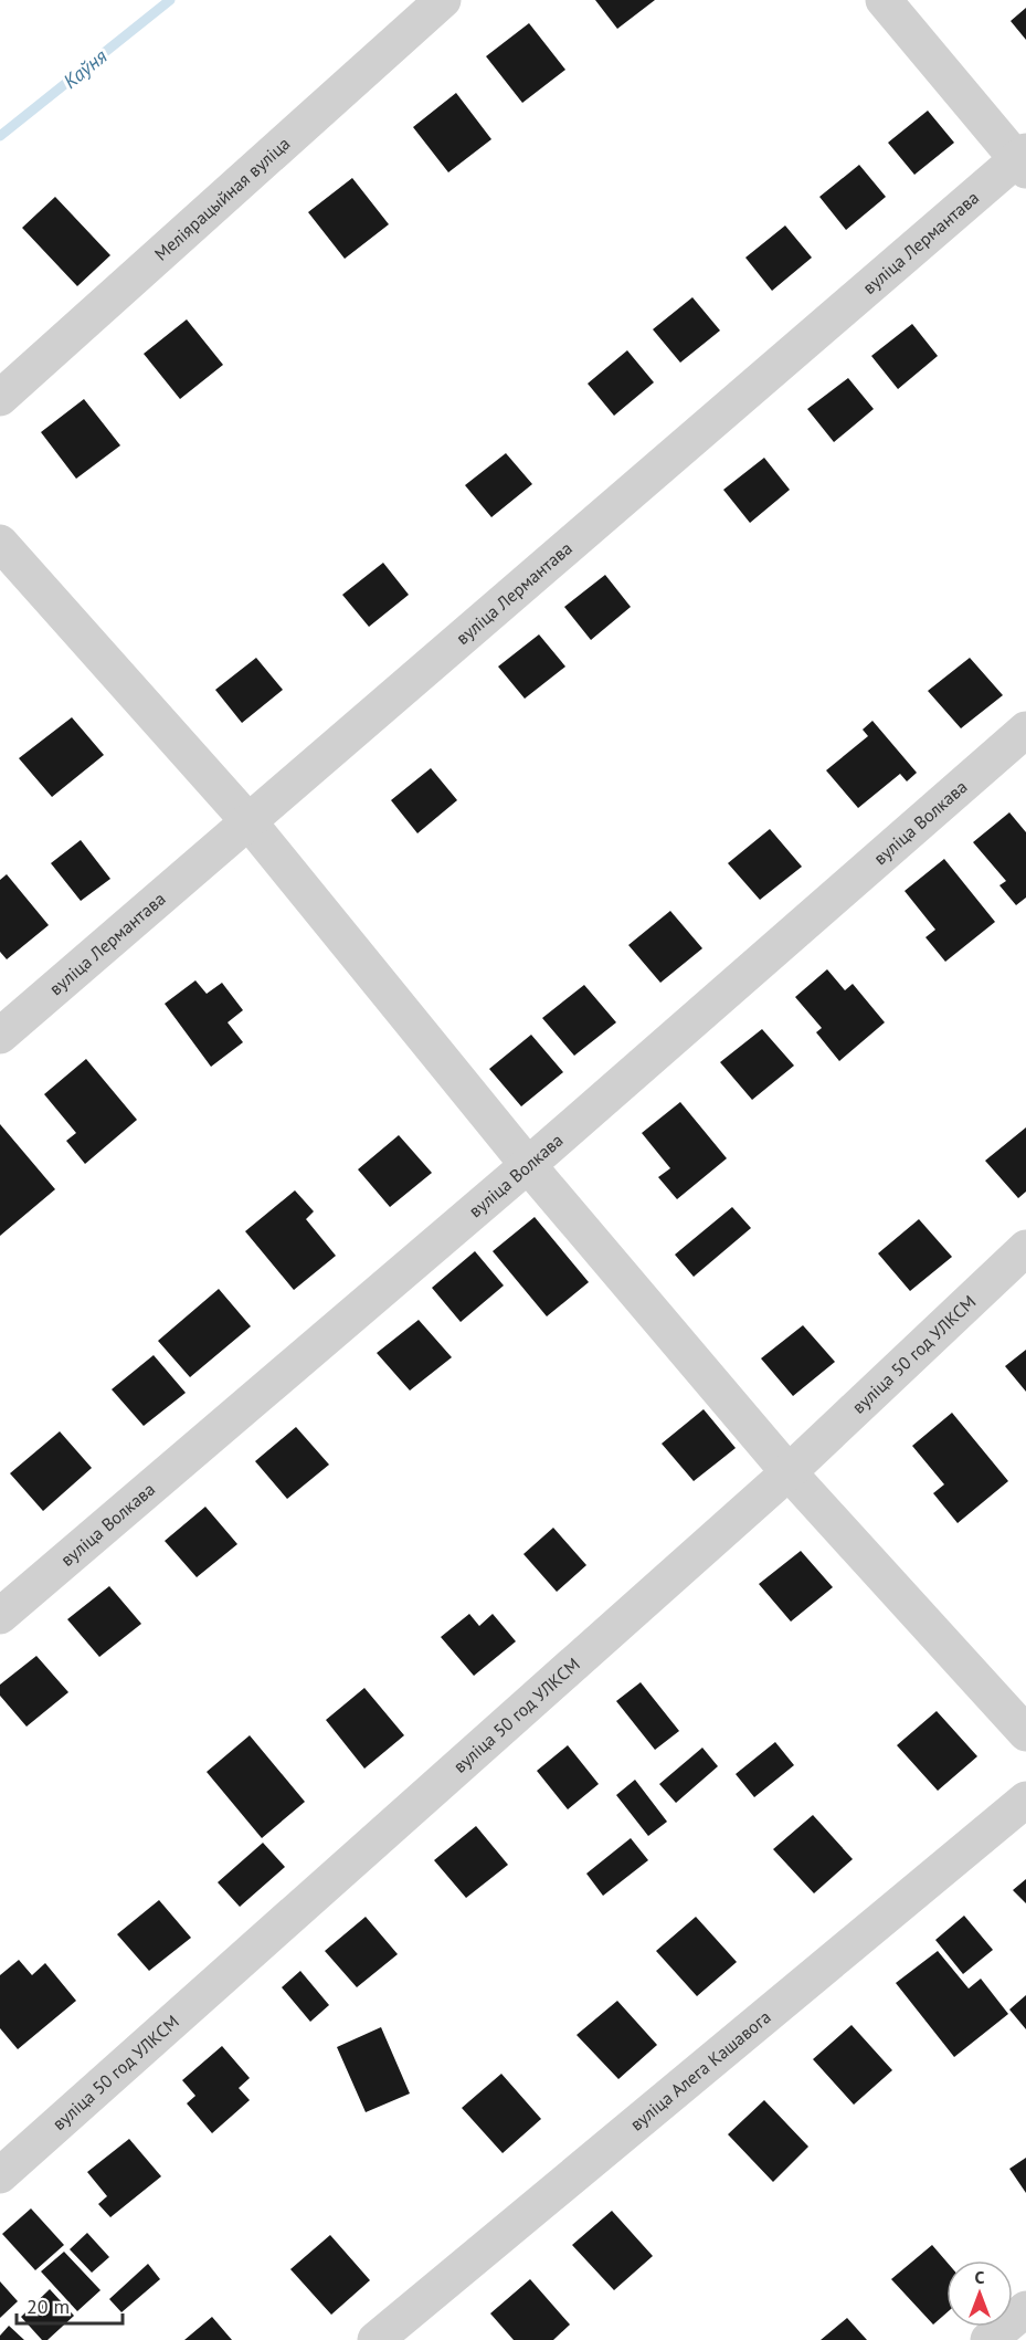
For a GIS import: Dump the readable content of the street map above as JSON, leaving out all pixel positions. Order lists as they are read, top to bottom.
{
  "streets": {
    "street": [
      "Меліярацыйная вуліца",
      "вуліца Лермантава",
      "вуліца Волкава",
      "вуліца 50 год УЛКСМ",
      "вуліца Алега Кашавога"
    ]
  },
  "water": ["Каўня"],
  "scale_bar": "20 m",
  "north": "top"
}
